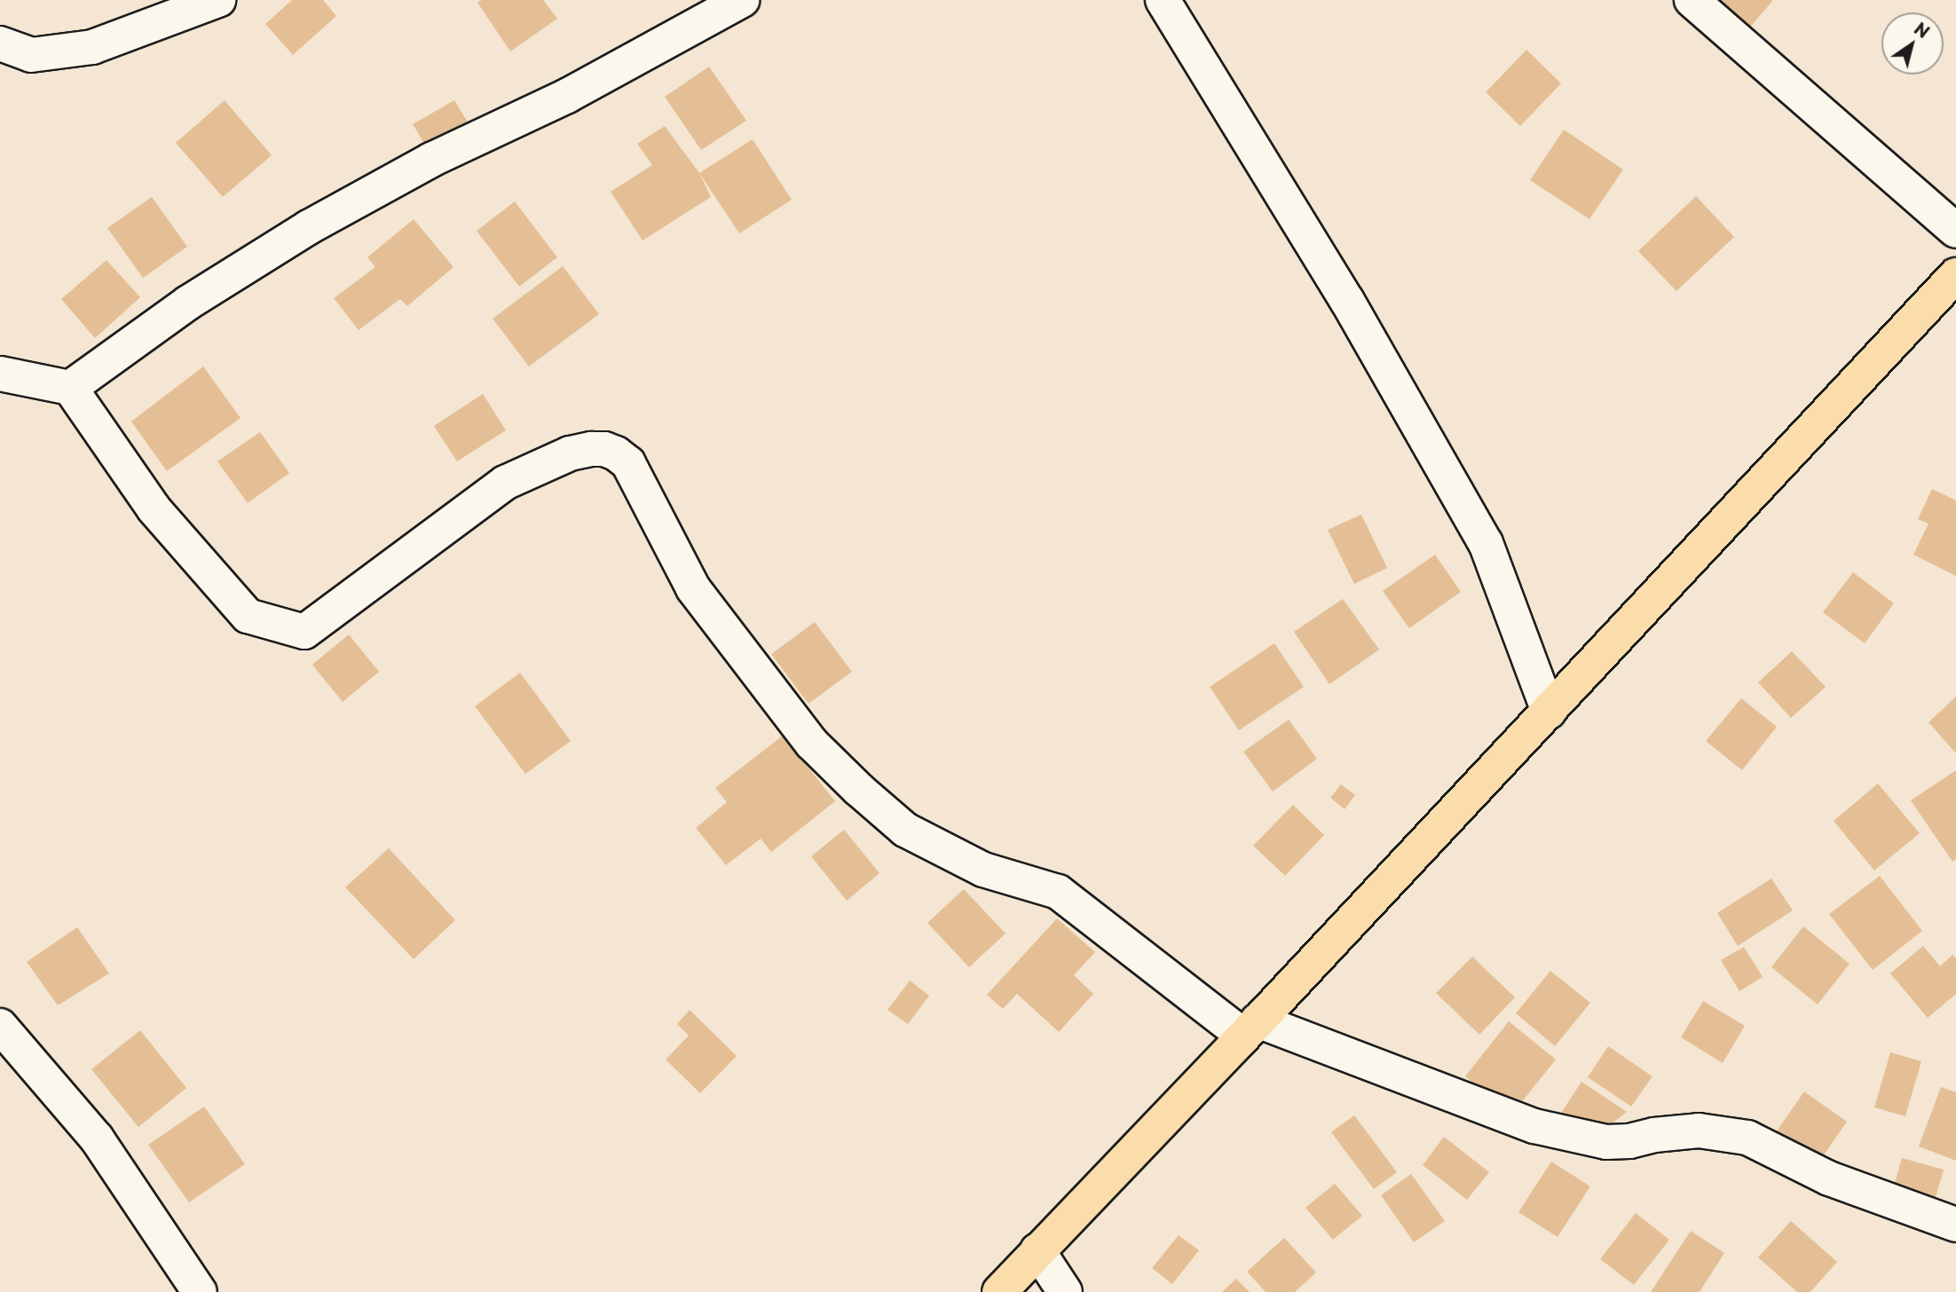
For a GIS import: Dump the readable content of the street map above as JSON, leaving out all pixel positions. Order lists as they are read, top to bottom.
{
  "north": "top right"
}
